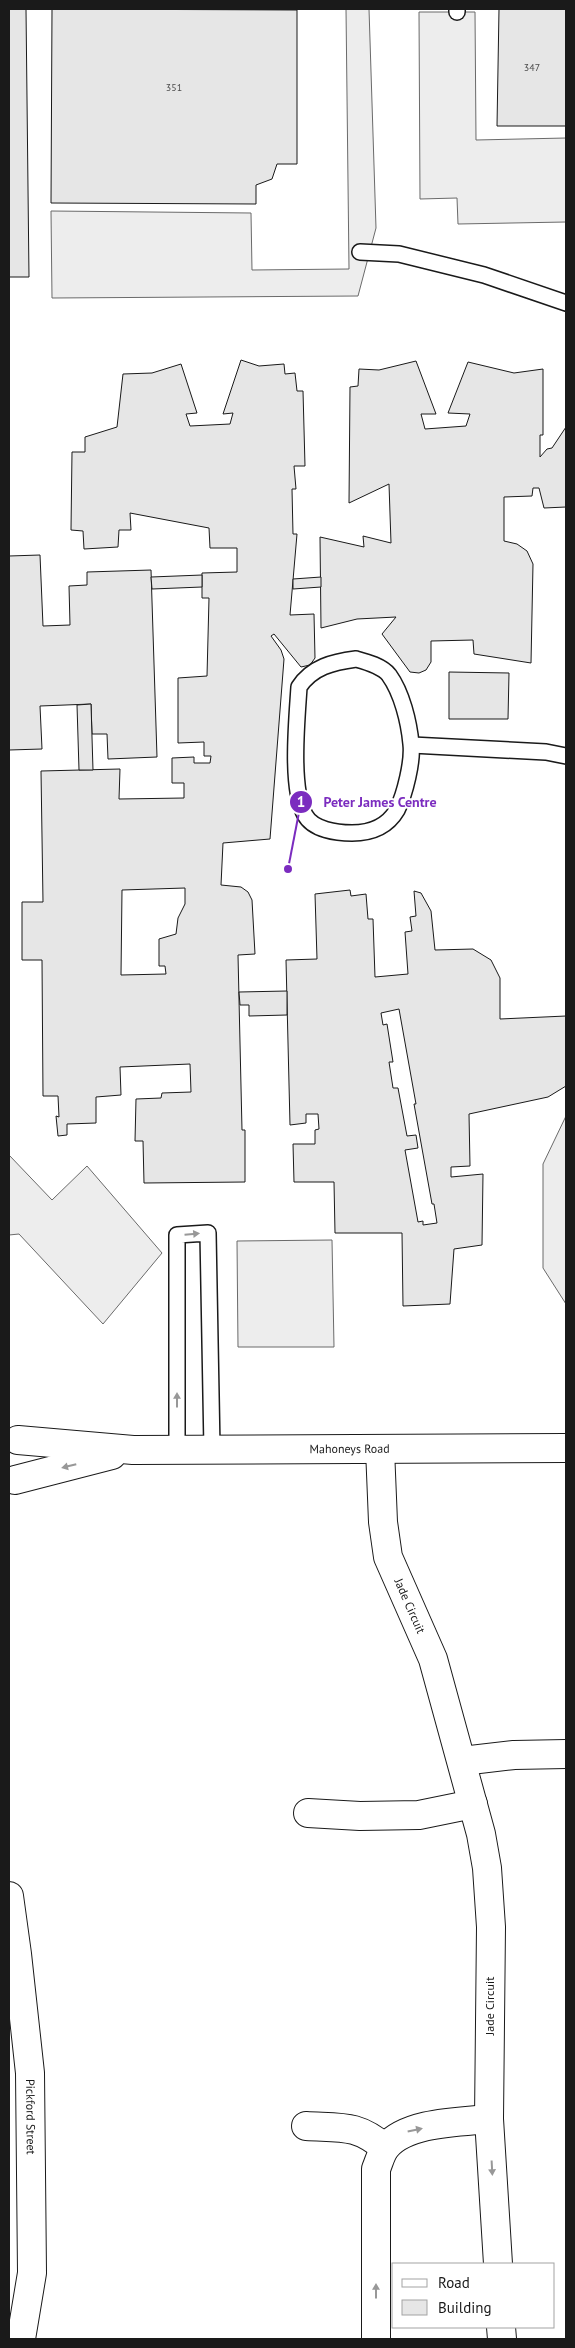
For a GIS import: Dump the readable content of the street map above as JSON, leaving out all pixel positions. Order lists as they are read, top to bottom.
{
  "streets": {
    "street": ["Mahoneys Road", "Jade Circuit", "Pickford Street"]
  },
  "crossings": [
    ["Mahoneys Road", "Jade Circuit"]
  ],
  "places": ["Peter James Centre"],
  "house_numbers": ["347", "351"],
  "legend": ["Road", "Building"]
}
